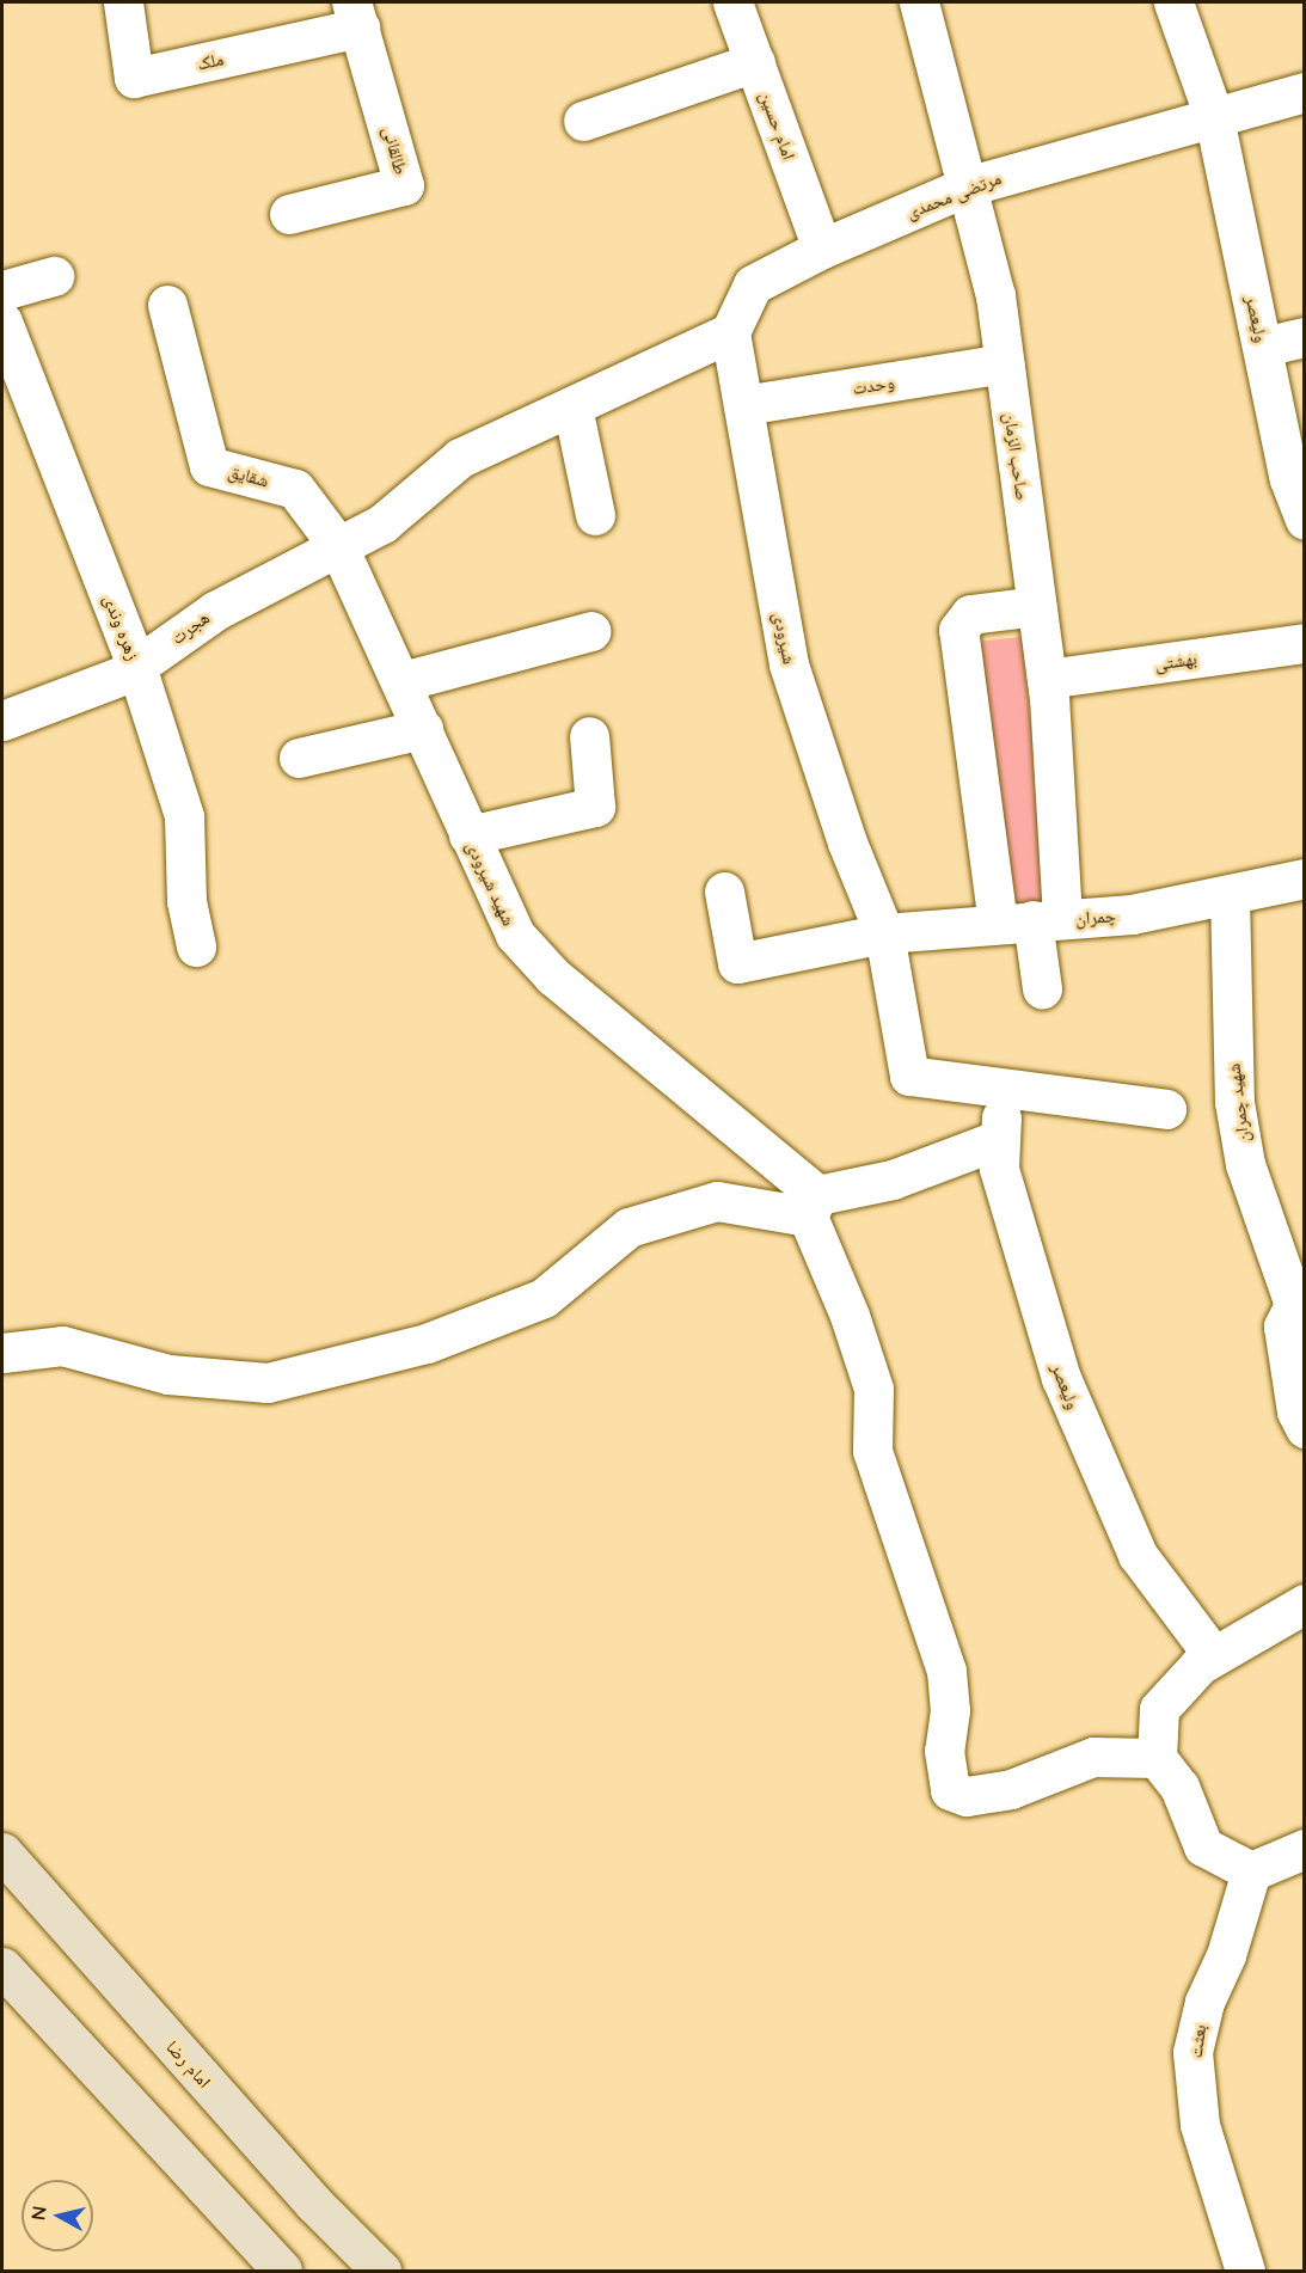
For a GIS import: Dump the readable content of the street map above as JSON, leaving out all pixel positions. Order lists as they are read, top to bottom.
{
  "streets": {
    "main road": ["امام رضا"],
    "street": [
      "ملک",
      "امام حسین",
      "طالقانی",
      "مرتضی محمدی",
      "ولیعصر",
      "وحدت",
      "صاحب الزمان",
      "شقایق",
      "زهره وندی",
      "هجرت",
      "شیرودی",
      "بهشتی",
      "شهید شیرودی",
      "چمران",
      "شهید چمران",
      "بعثت"
    ]
  },
  "crossings": [
    ["ملک", "طالقانی"],
    ["امام حسین", "مرتضی محمدی"],
    ["مرتضی محمدی", "ولیعصر"],
    ["مرتضی محمدی", "صاحب الزمان"],
    ["مرتضی محمدی", "هجرت"],
    ["مرتضی محمدی", "شیرودی"],
    ["ولیعصر", "شیرودی"],
    ["وحدت", "صاحب الزمان"],
    ["وحدت", "شیرودی"],
    ["صاحب الزمان", "بهشتی"],
    ["صاحب الزمان", "چمران"],
    ["شقایق", "هجرت"],
    ["شقایق", "شهید شیرودی"],
    ["زهره وندی", "هجرت"],
    ["هجرت", "شیرودی"],
    ["هجرت", "شهید شیرودی"],
    ["شیرودی", "چمران"],
    ["چمران", "شهید چمران"]
  ],
  "north": "left"
}
